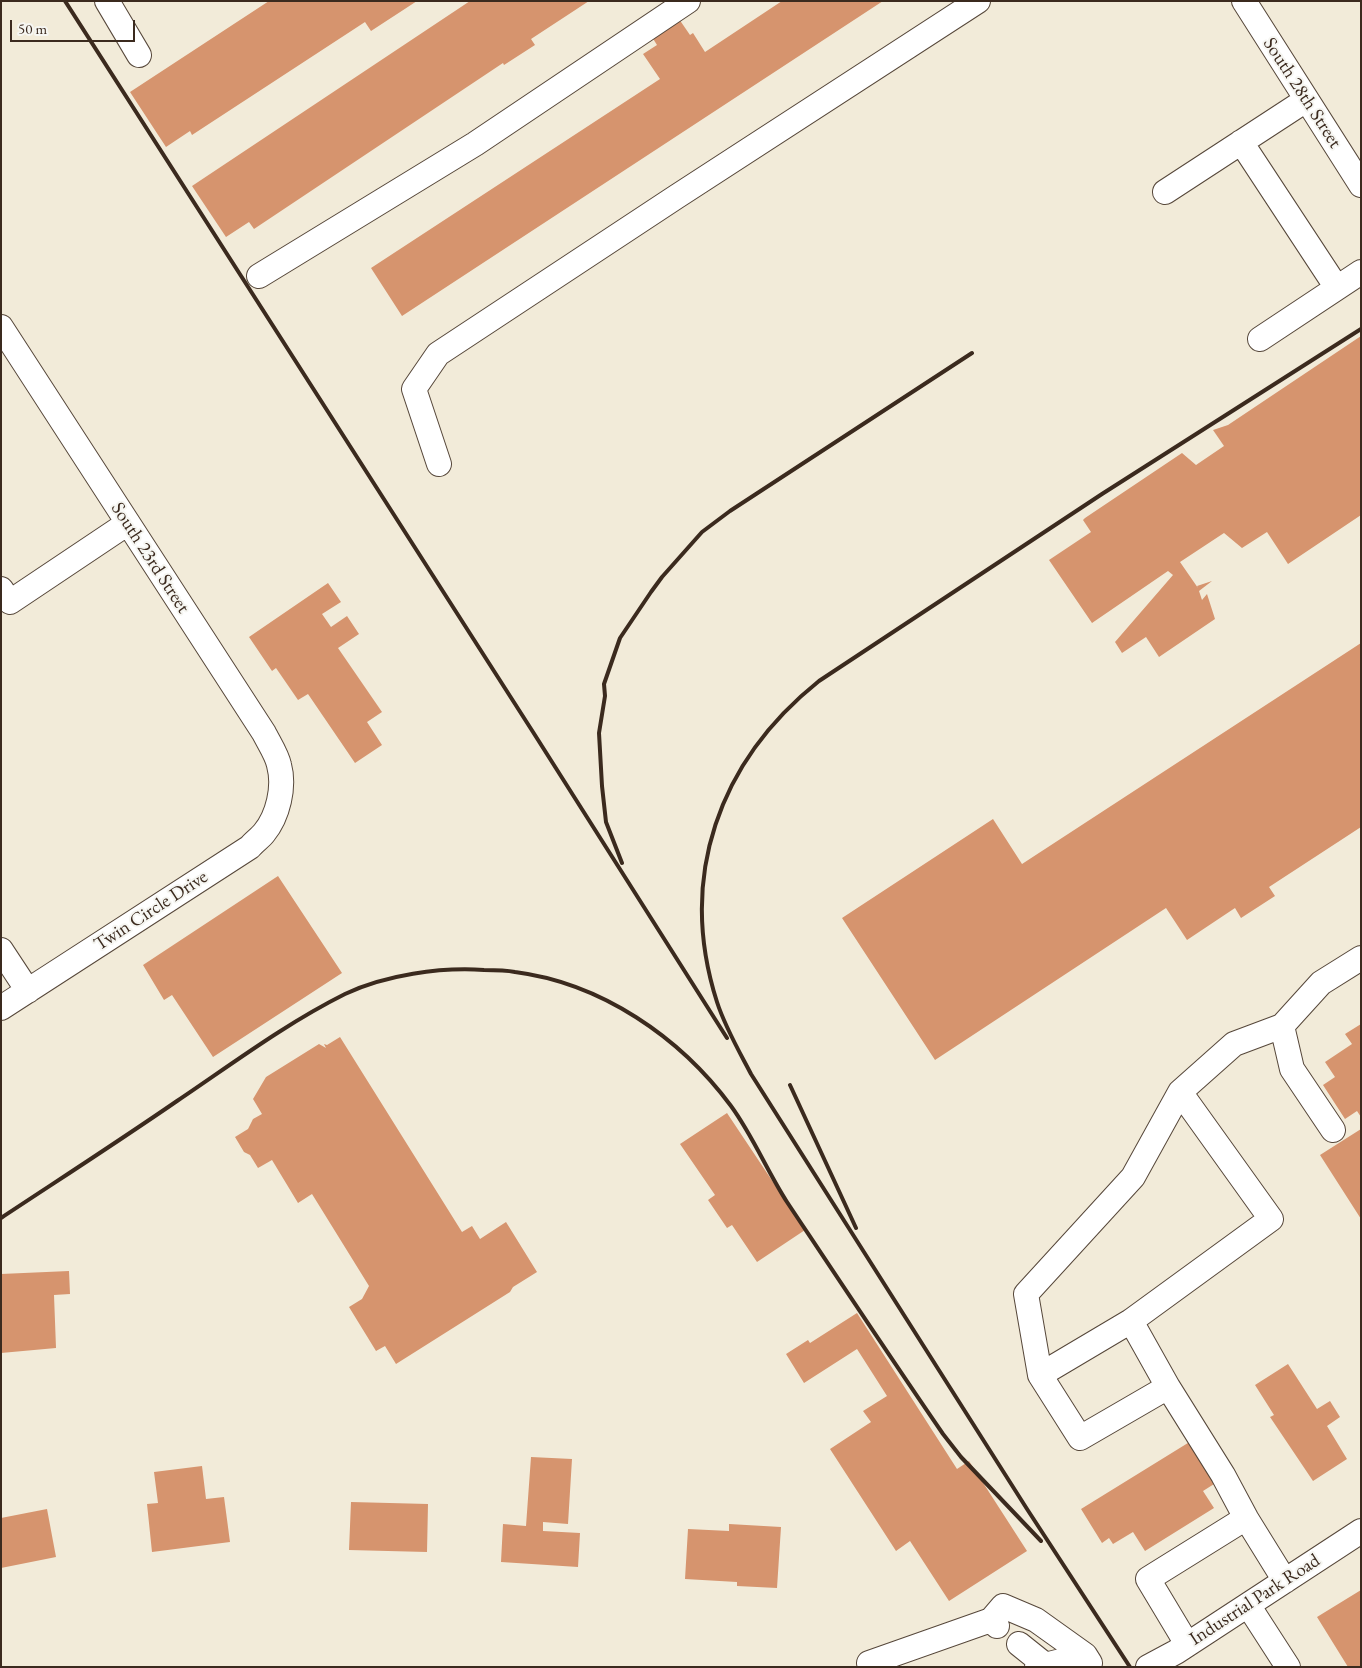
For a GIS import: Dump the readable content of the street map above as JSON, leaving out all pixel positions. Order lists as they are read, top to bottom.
{
  "streets": {
    "street": [
      "South 28th Street",
      "South 23rd Street",
      "Twin Circle Drive",
      "Industrial Park Road"
    ]
  },
  "crossings": [
    ["South 23rd Street", "Twin Circle Drive"]
  ],
  "scale_bar": "50 m"
}
